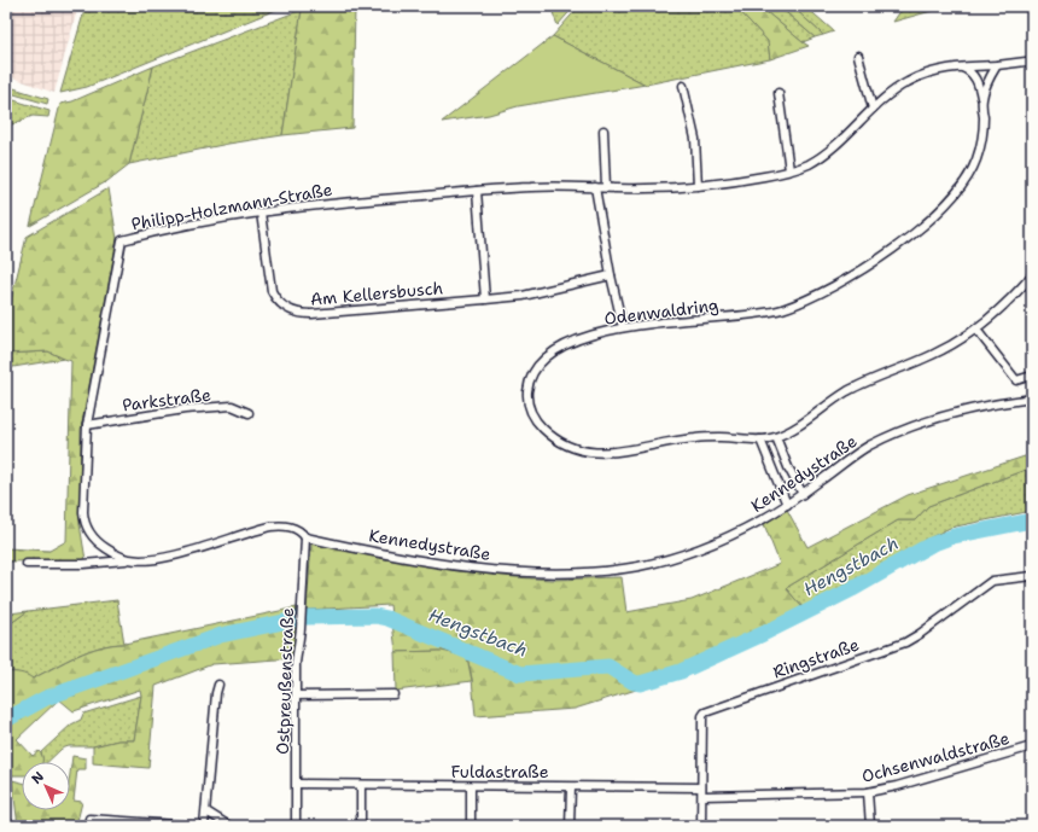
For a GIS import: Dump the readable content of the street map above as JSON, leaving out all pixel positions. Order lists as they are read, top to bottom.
{
  "streets": {
    "street": [
      "Philipp-Holzmann-Straße",
      "Am Kellersbusch",
      "Odenwaldring",
      "Parkstraße",
      "Kennedystraße",
      "Ringstraße",
      "Ostpreußenstraße",
      "Ochsenwaldstraße",
      "Fuldastraße"
    ]
  },
  "crossings": [
    ["Philipp-Holzmann-Straße", "Am Kellersbusch"],
    ["Philipp-Holzmann-Straße", "Odenwaldring"],
    ["Philipp-Holzmann-Straße", "Parkstraße"],
    ["Philipp-Holzmann-Straße", "Kennedystraße"],
    ["Philipp-Holzmann-Straße", "Ostpreußenstraße"],
    ["Kennedystraße", "Ostpreußenstraße"],
    ["Ringstraße", "Ochsenwaldstraße"],
    ["Ringstraße", "Fuldastraße"],
    ["Ostpreußenstraße", "Fuldastraße"],
    ["Ochsenwaldstraße", "Fuldastraße"]
  ],
  "water": ["Hengstbach"],
  "north": "top left"
}
